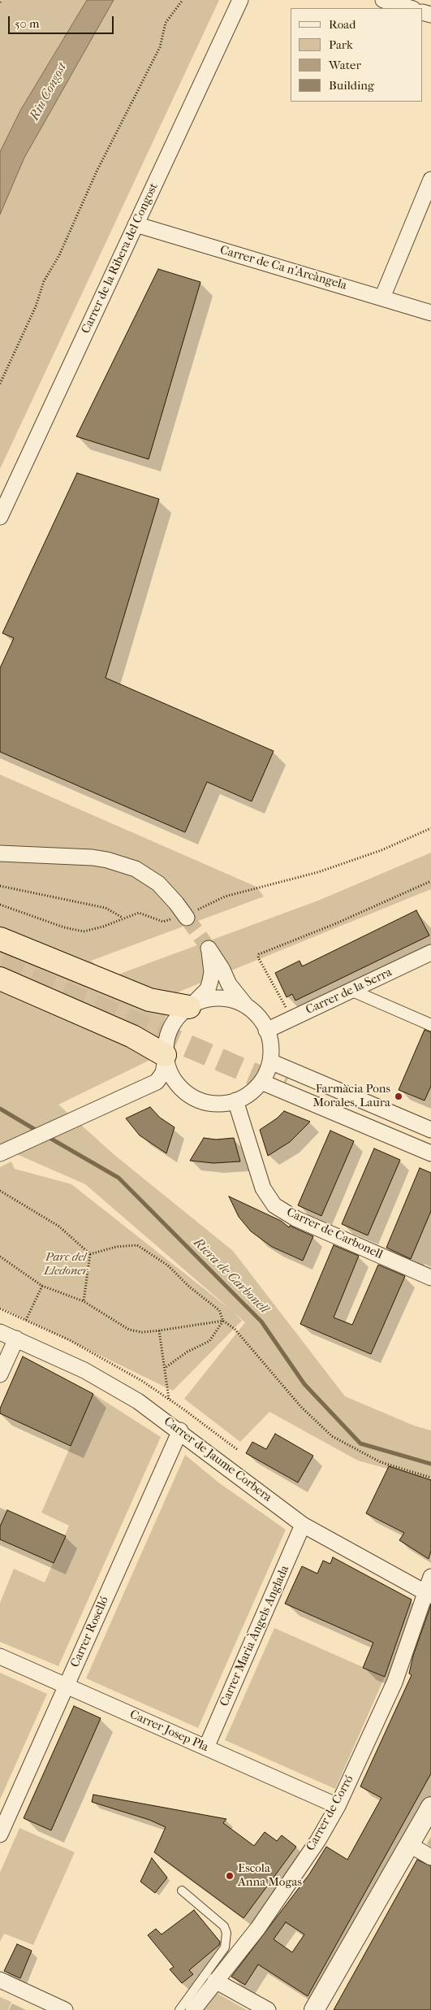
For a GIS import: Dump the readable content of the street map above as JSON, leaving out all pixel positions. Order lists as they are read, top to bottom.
{
  "streets": {
    "street": [
      "Carrer de la Ribera del Congost",
      "Carrer de Ca n'Arcàngela",
      "Carrer de la Serra",
      "Carrer de Carbonell",
      "Carrer de Jaume Corbera",
      "Carrer Roselló",
      "Carrer Maria Àngels Anglada",
      "Carrer Josep Pla",
      "Carrer de Corró"
    ]
  },
  "crossings": [
    ["Carrer de la Ribera del Congost", "Carrer de Ca n'Arcàngela"],
    ["Carrer de la Serra", "Carrer de Carbonell"],
    ["Carrer de Jaume Corbera", "Carrer Roselló"],
    ["Carrer de Jaume Corbera", "Carrer Maria Àngels Anglada"],
    ["Carrer de Jaume Corbera", "Carrer de Corró"],
    ["Carrer Roselló", "Carrer Josep Pla"],
    ["Carrer Maria Àngels Anglada", "Carrer Josep Pla"],
    ["Carrer Josep Pla", "Carrer de Corró"]
  ],
  "water": ["Riu Congost", "Riera de Carbonell"],
  "parks": ["Parc del Lledoner"],
  "places": ["Farmàcia Pons Morales, Laura", "Escola Anna Mogas"],
  "legend": [
    "Road",
    "Park",
    "Water",
    "Building"
  ],
  "scale_bar": "50 m"
}
